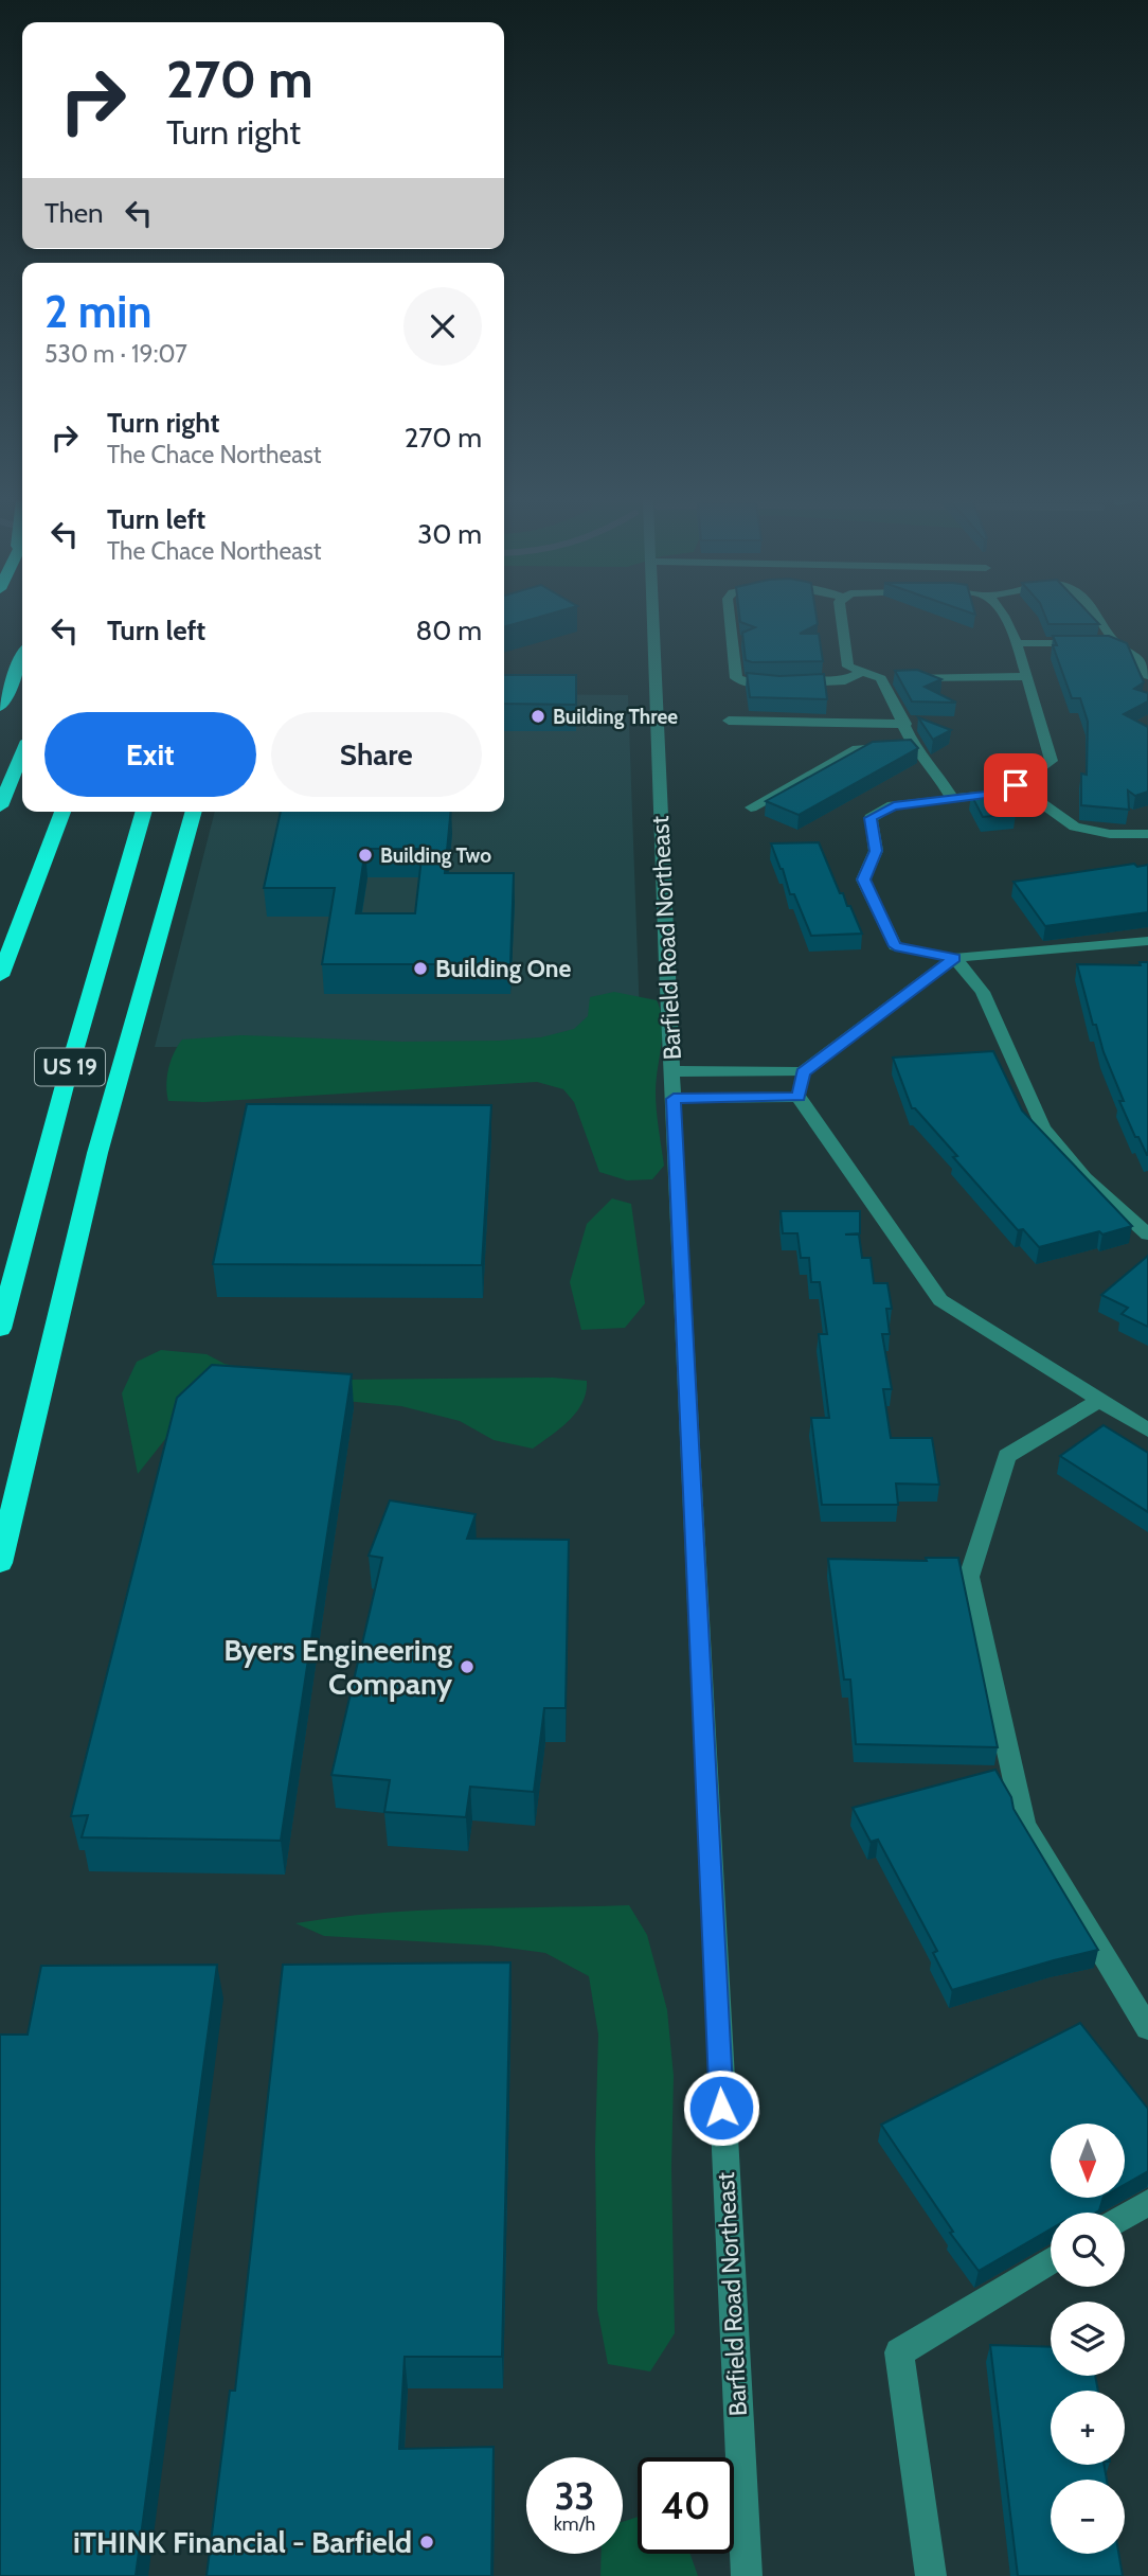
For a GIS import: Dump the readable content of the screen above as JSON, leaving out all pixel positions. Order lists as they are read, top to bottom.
{
  "streets": {
    "highway": ["US 19"],
    "street": ["Barfield Road Northeast"]
  },
  "places": [
    "Building Three",
    "Building Two",
    "Building One",
    "Byers Engineering Company",
    "iTHINK Financial - Barfield"
  ],
  "north": "bottom",
  "page": {
    "turn": ["270 m", "Turn right"],
    "then": "Then",
    "heading": ["2 min", "530 m · 19:07"],
    "list": [
      {
        "name": "Turn right",
        "note": "The Chace Northeast",
        "value": "270 m"
      },
      {
        "name": "Turn left",
        "note": "The Chace Northeast",
        "value": "30 m"
      },
      {
        "name": "Turn left",
        "value": "80 m"
      }
    ],
    "buttons": ["Exit", "Share"],
    "map_buttons": ["+", "−"],
    "speed": "33 km/h",
    "limit": "40"
  }
}
